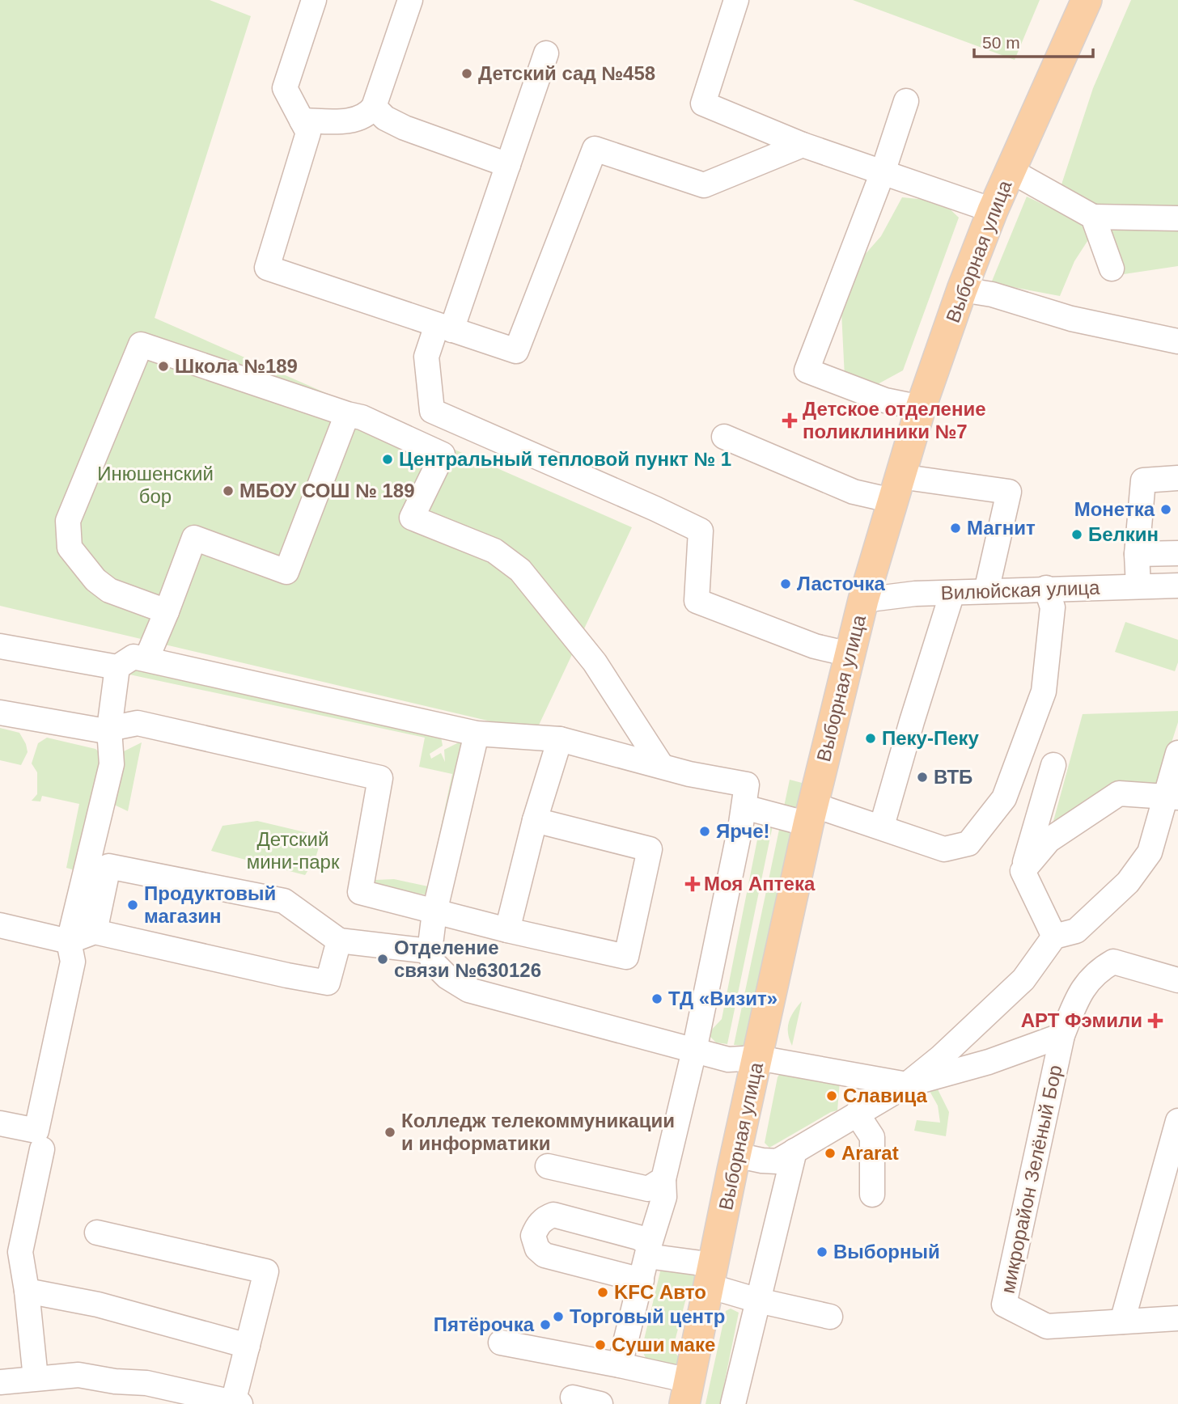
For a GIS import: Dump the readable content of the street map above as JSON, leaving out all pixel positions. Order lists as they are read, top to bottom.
{
  "streets": {
    "main road": ["Выборная улица"],
    "street": ["Вилюйская улица", "микрорайон Зелёный Бор"]
  },
  "crossings": [
    ["Выборная улица", "Вилюйская улица"]
  ],
  "parks": ["Инюшенский бор", "Детский мини-парк"],
  "places": {
    "other": [
      "Детский сад №458",
      "Школа №189",
      "Центральный тепловой пункт № 1",
      "МБОУ СОШ № 189",
      "Монетка",
      "Магнит",
      "Белкин",
      "Ласточка",
      "Пеку-Пеку",
      "ВТБ",
      "Ярче!",
      "Продуктовый магазин",
      "Отделение связи №630126",
      "ТД «Визит»",
      "Славица",
      "Колледж телекоммуникации и информатики",
      "Ararat",
      "Выборный",
      "KFC Авто",
      "Торговый центр",
      "Пятёрочка",
      "Суши маке"
    ],
    "health": ["Детское отделение поликлиники №7", "Моя Аптека", "АРТ Фэмили"]
  },
  "scale_bar": "50 m"
}
